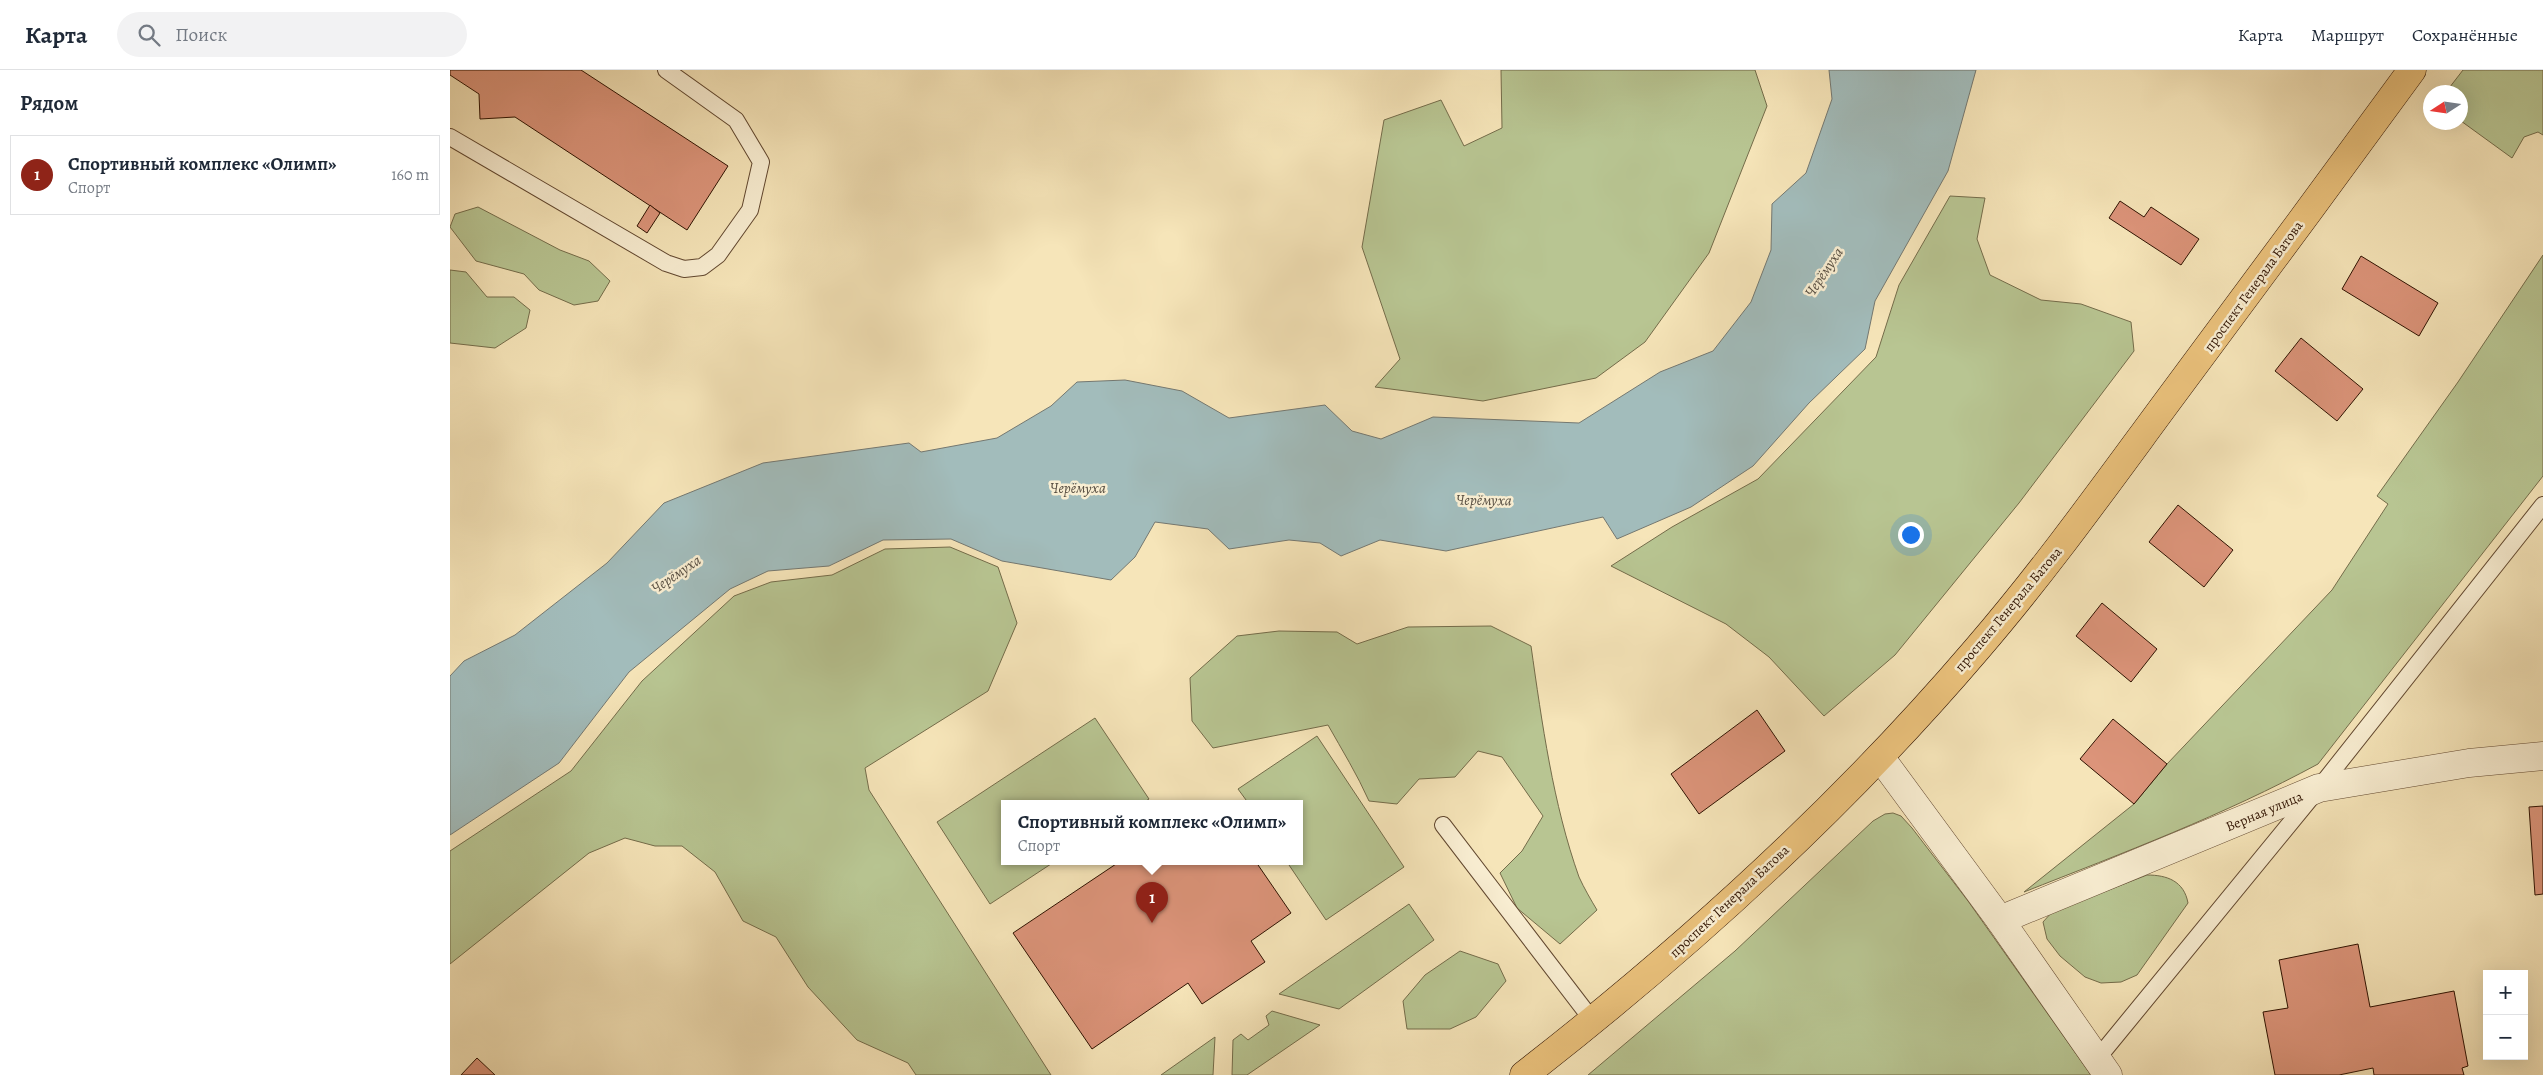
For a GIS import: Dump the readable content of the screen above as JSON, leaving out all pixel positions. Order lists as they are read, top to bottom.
{
  "streets": {
    "main road": ["проспект Генерала Батова"],
    "street": ["Верная улица"]
  },
  "water": ["Черёмуха"],
  "north": "left",
  "page": {
    "header": "Карта",
    "search": "Поиск",
    "nav": ["Карта", "Маршрут", "Сохранённые"],
    "heading": "Рядом",
    "list": [
      {
        "mark": "1",
        "name": "Спортивный комплекс «Олимп»",
        "note": "Спорт",
        "value": "160 m"
      }
    ],
    "popup": ["Спортивный комплекс «Олимп»", "Спорт"],
    "pins": "1",
    "map_buttons": ["+", "−"]
  }
}
